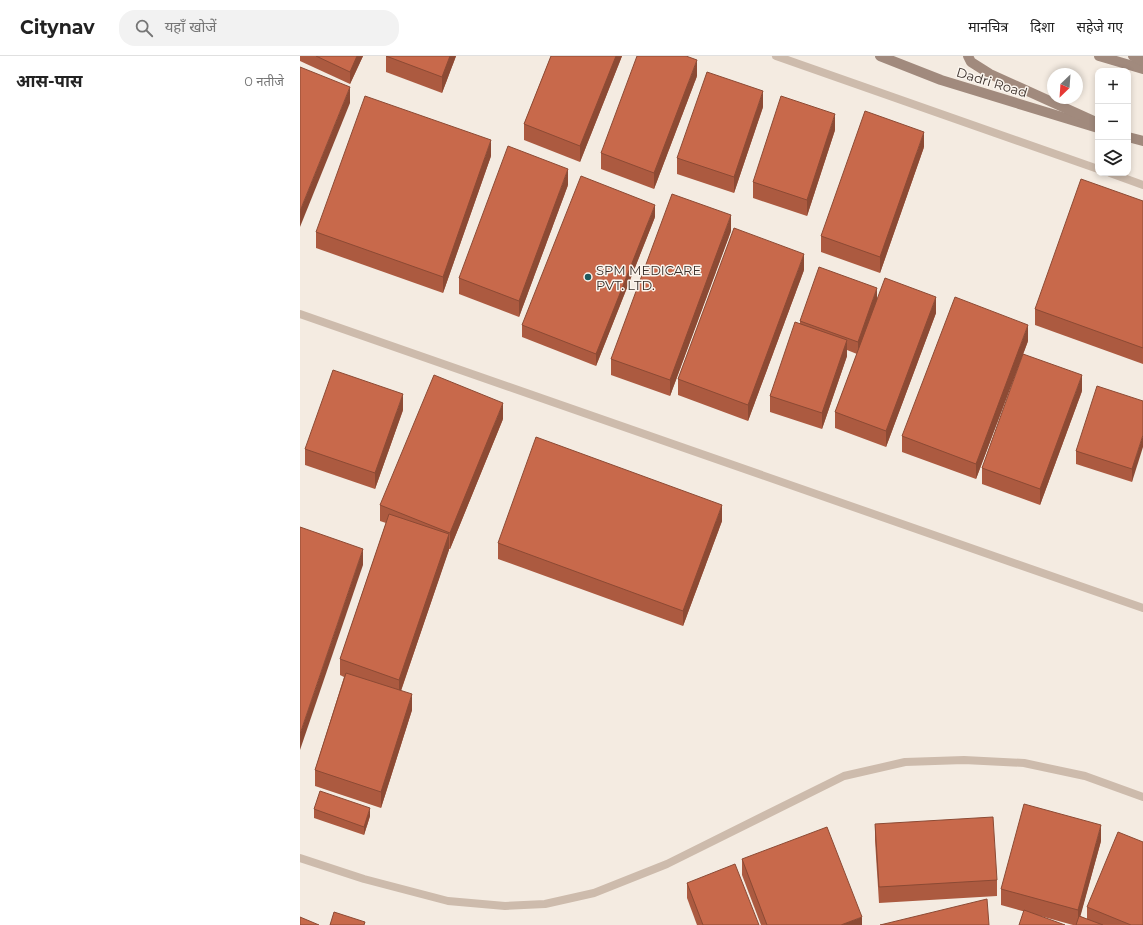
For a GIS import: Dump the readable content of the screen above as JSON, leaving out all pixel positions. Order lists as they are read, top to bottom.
{
  "streets": {
    "main road": ["Dadri Road"]
  },
  "places": ["SPM MEDICARE PVT. LTD."],
  "north": "bottom left",
  "page": {
    "header": "Citynav",
    "search": "यहाँ खोजें",
    "nav": ["मानचित्र", "दिशा", "सहेजे गए"],
    "heading": ["आस-पास", "0 नतीजे"],
    "map_buttons": ["+", "−"]
  }
}
